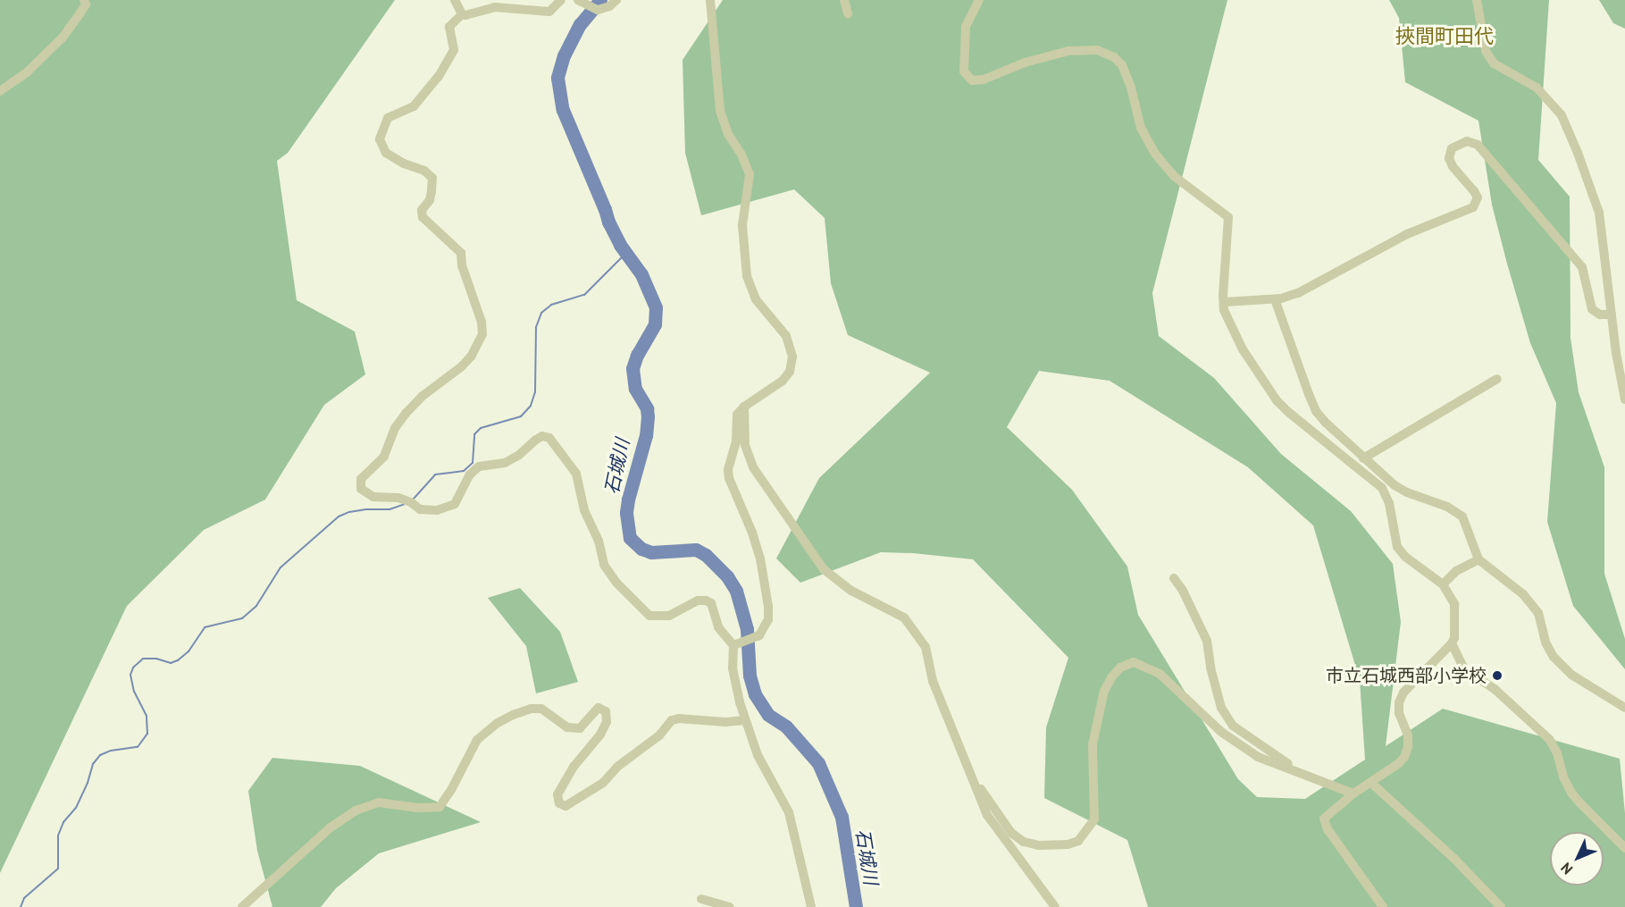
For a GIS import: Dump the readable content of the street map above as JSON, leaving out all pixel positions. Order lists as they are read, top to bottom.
{
  "districts": ["挾間町田代"],
  "water": ["石城川"],
  "places": ["市立石城西部小学校"],
  "north": "bottom left"
}
